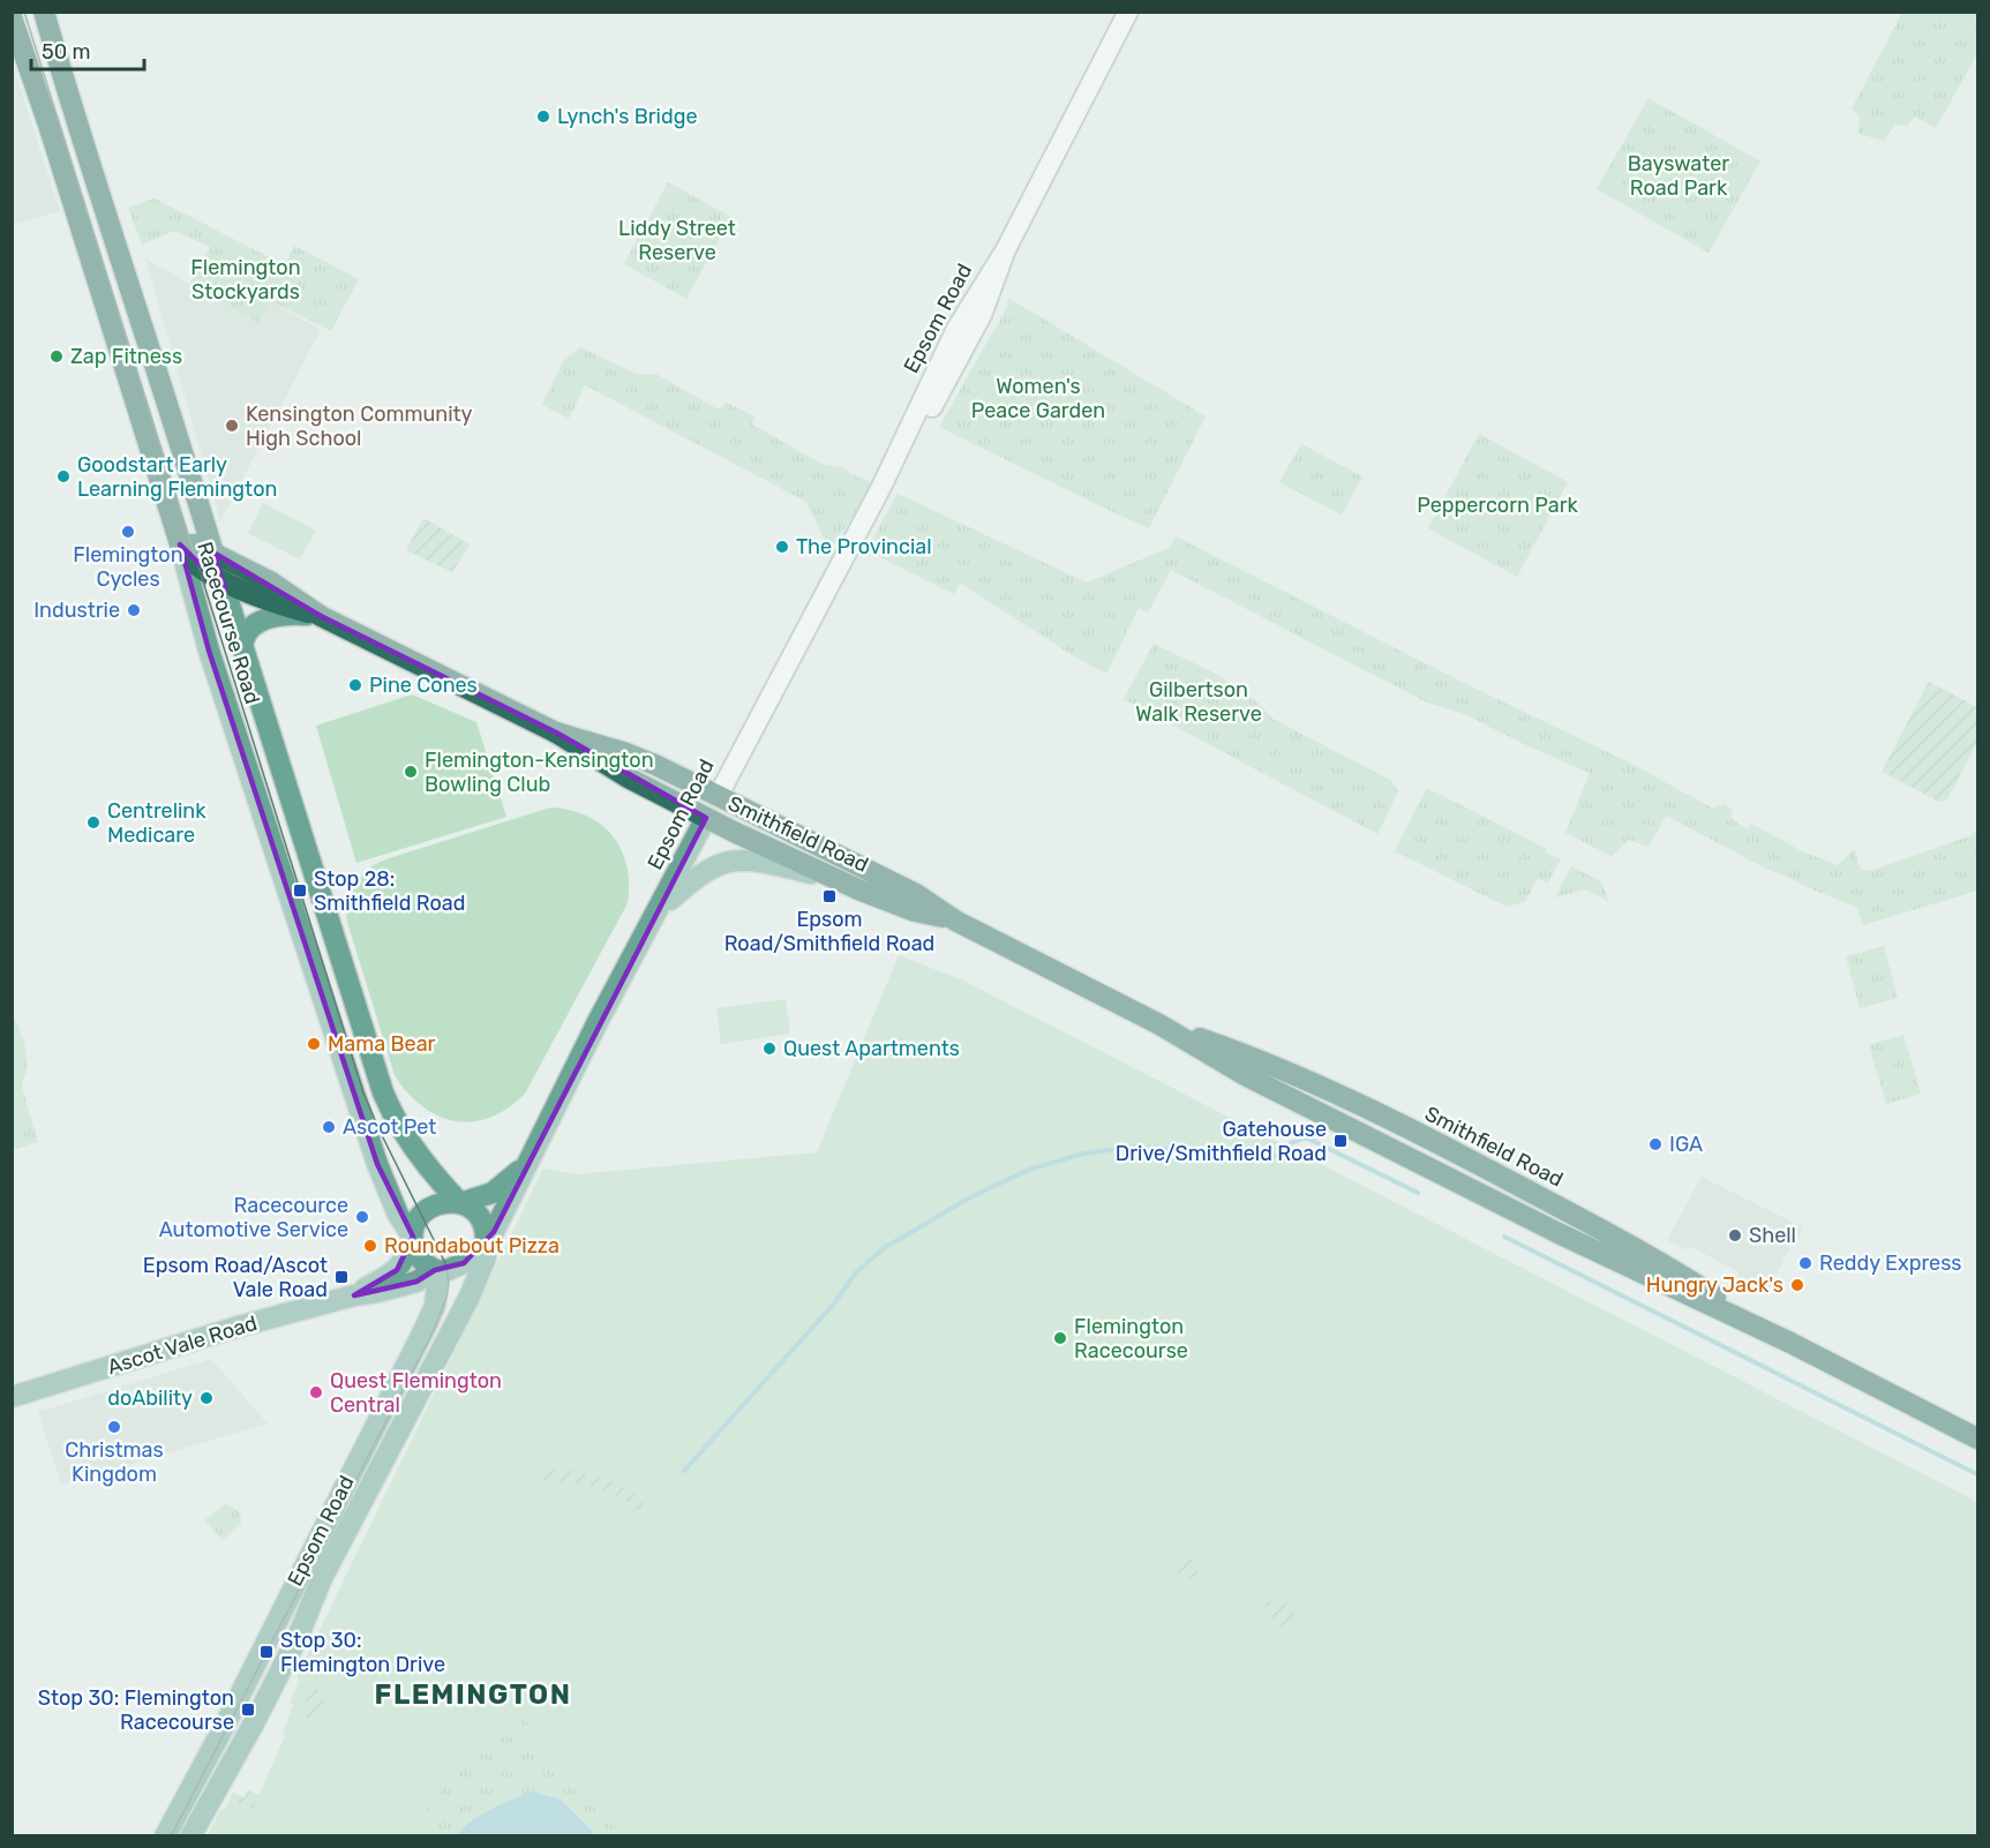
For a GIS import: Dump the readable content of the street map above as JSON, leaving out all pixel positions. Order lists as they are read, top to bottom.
{
  "streets": {
    "highway": ["Epsom Road", "Racecourse Road", "Smithfield Road"],
    "main road": ["Ascot Vale Road"]
  },
  "crossings": [
    ["Epsom Road", "Racecourse Road"],
    ["Epsom Road", "Smithfield Road"],
    ["Epsom Road", "Ascot Vale Road"],
    ["Racecourse Road", "Smithfield Road"],
    ["Racecourse Road", "Ascot Vale Road"]
  ],
  "districts": ["FLEMINGTON"],
  "parks": [
    "Bayswater Road Park",
    "Liddy Street Reserve",
    "Flemington Stockyards",
    "Women's Peace Garden",
    "Peppercorn Park",
    "Gilbertson Walk Reserve"
  ],
  "places": {
    "other": [
      "Lynch's Bridge",
      "Zap Fitness",
      "Kensington Community High School",
      "Goodstart Early Learning Flemington",
      "Flemington Cycles",
      "The Provincial",
      "Industrie",
      "Pine Cones",
      "Flemington-Kensington Bowling Club",
      "Centrelink Medicare",
      "Mama Bear",
      "Quest Apartments",
      "Ascot Pet",
      "IGA",
      "Racecource Automotive Service",
      "Shell",
      "Roundabout Pizza",
      "Reddy Express",
      "Hungry Jack's",
      "Flemington Racecourse",
      "Quest Flemington Central",
      "doAbility",
      "Christmas Kingdom"
    ],
    "transit": [
      "Stop 28: Smithfield Road",
      "Epsom Road/Smithfield Road",
      "Gatehouse Drive/Smithfield Road",
      "Epsom Road/Ascot Vale Road",
      "Stop 30: Flemington Drive",
      "Stop 30: Flemington Racecourse"
    ]
  },
  "scale_bar": "50 m"
}
